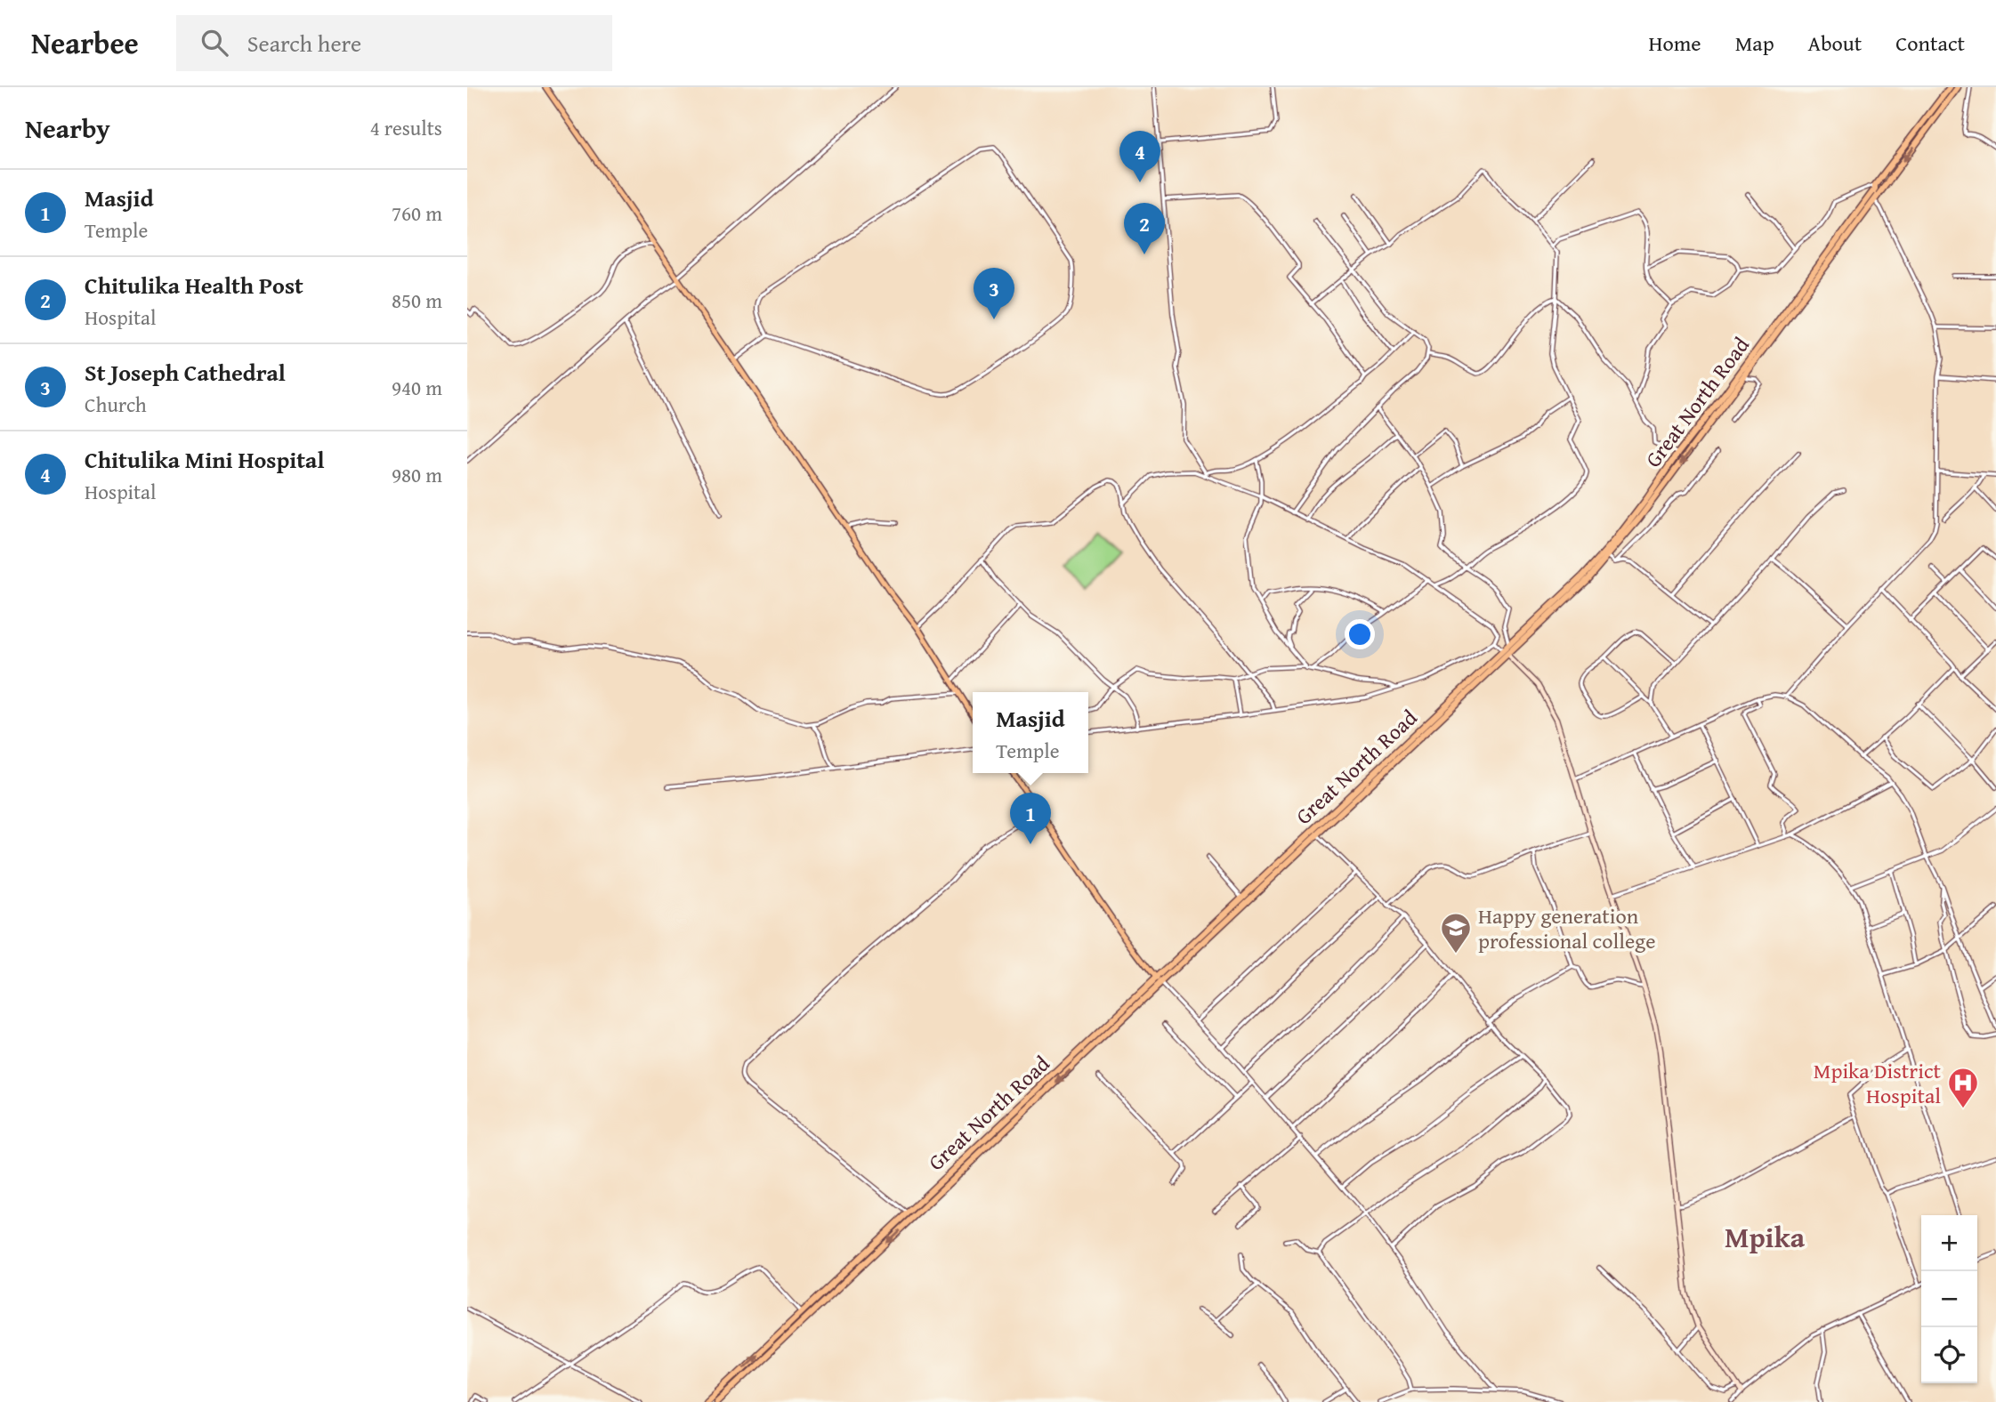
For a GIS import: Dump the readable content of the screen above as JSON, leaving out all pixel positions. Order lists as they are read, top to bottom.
{
  "streets": {
    "highway": ["Great North Road"]
  },
  "districts": ["Mpika"],
  "places": {
    "school or university": ["Happy generation professional college"],
    "hospital": ["Mpika District Hospital"]
  },
  "page": {
    "header": "Nearbee",
    "search": "Search here",
    "nav": [
      "Home",
      "Map",
      "About",
      "Contact"
    ],
    "heading": ["Nearby", "4 results"],
    "pins": [
      "4",
      "2",
      "3",
      "1"
    ],
    "list": [
      {
        "mark": "1",
        "name": "Masjid",
        "note": "Temple",
        "value": "760 m"
      },
      {
        "mark": "2",
        "name": "Chitulika Health Post",
        "note": "Hospital",
        "value": "850 m"
      },
      {
        "mark": "3",
        "name": "St Joseph Cathedral",
        "note": "Church",
        "value": "940 m"
      },
      {
        "mark": "4",
        "name": "Chitulika Mini Hospital",
        "note": "Hospital",
        "value": "980 m"
      }
    ],
    "popup": ["Masjid", "Temple"],
    "map_buttons": ["+", "−"]
  }
}
